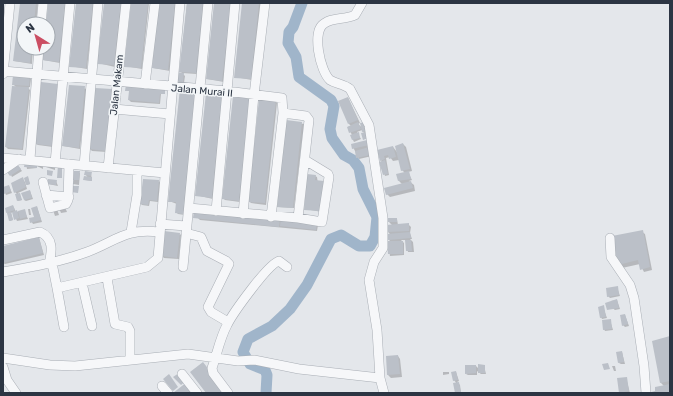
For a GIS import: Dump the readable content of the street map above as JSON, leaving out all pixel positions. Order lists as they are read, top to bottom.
{
  "streets": {
    "street": ["Jalan Makam", "Jalan Murai II"]
  },
  "crossings": [
    ["Jalan Makam", "Jalan Murai II"]
  ],
  "north": "top left"
}
